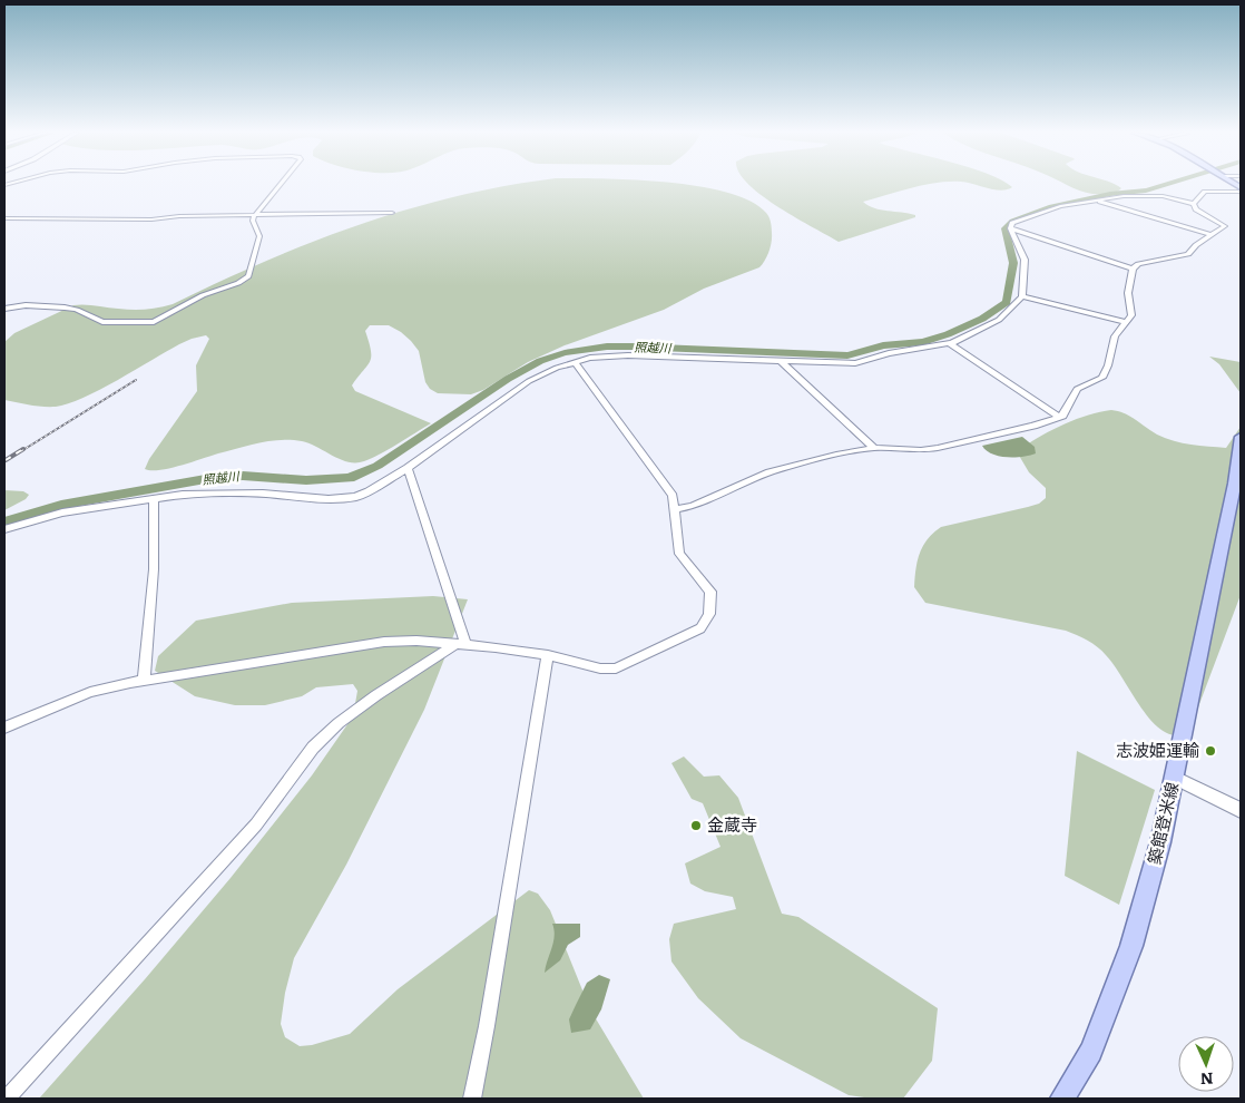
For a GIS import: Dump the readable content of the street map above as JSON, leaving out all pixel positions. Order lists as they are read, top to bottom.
{
  "streets": {
    "main road": ["築館登米線"]
  },
  "water": ["照越川"],
  "places": ["志波姫運輸", "金蔵寺"],
  "north": "bottom"
}
